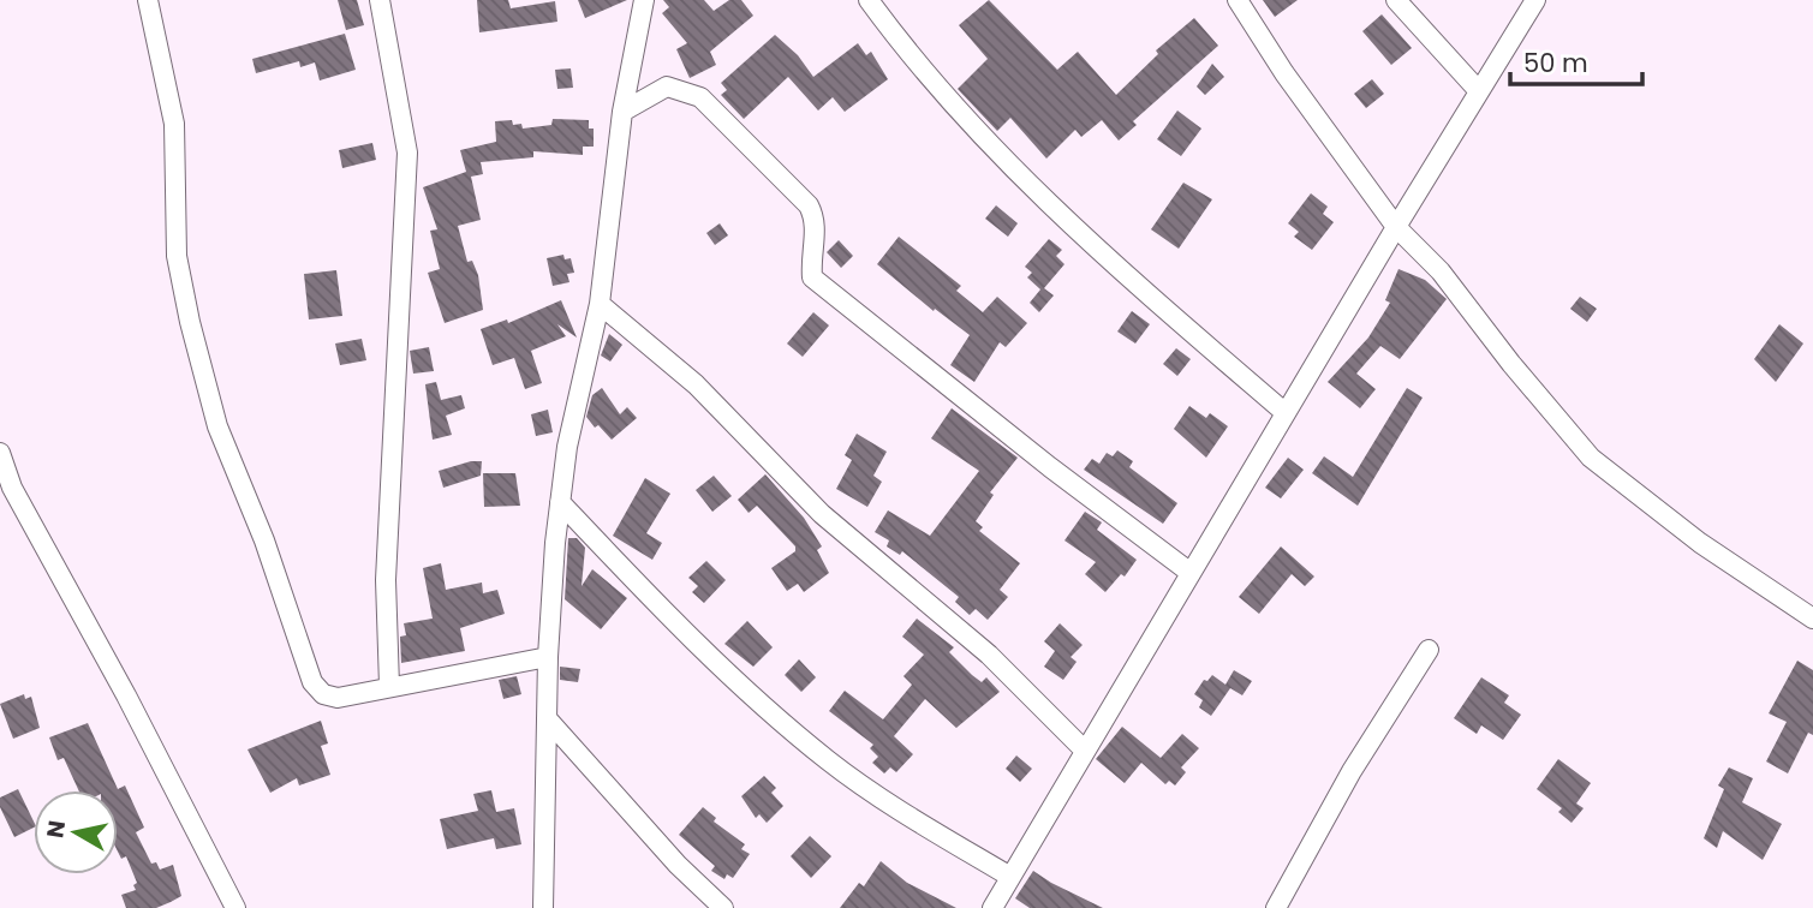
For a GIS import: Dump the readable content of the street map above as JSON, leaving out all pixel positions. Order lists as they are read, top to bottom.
{
  "scale_bar": "50 m",
  "north": "left"
}
